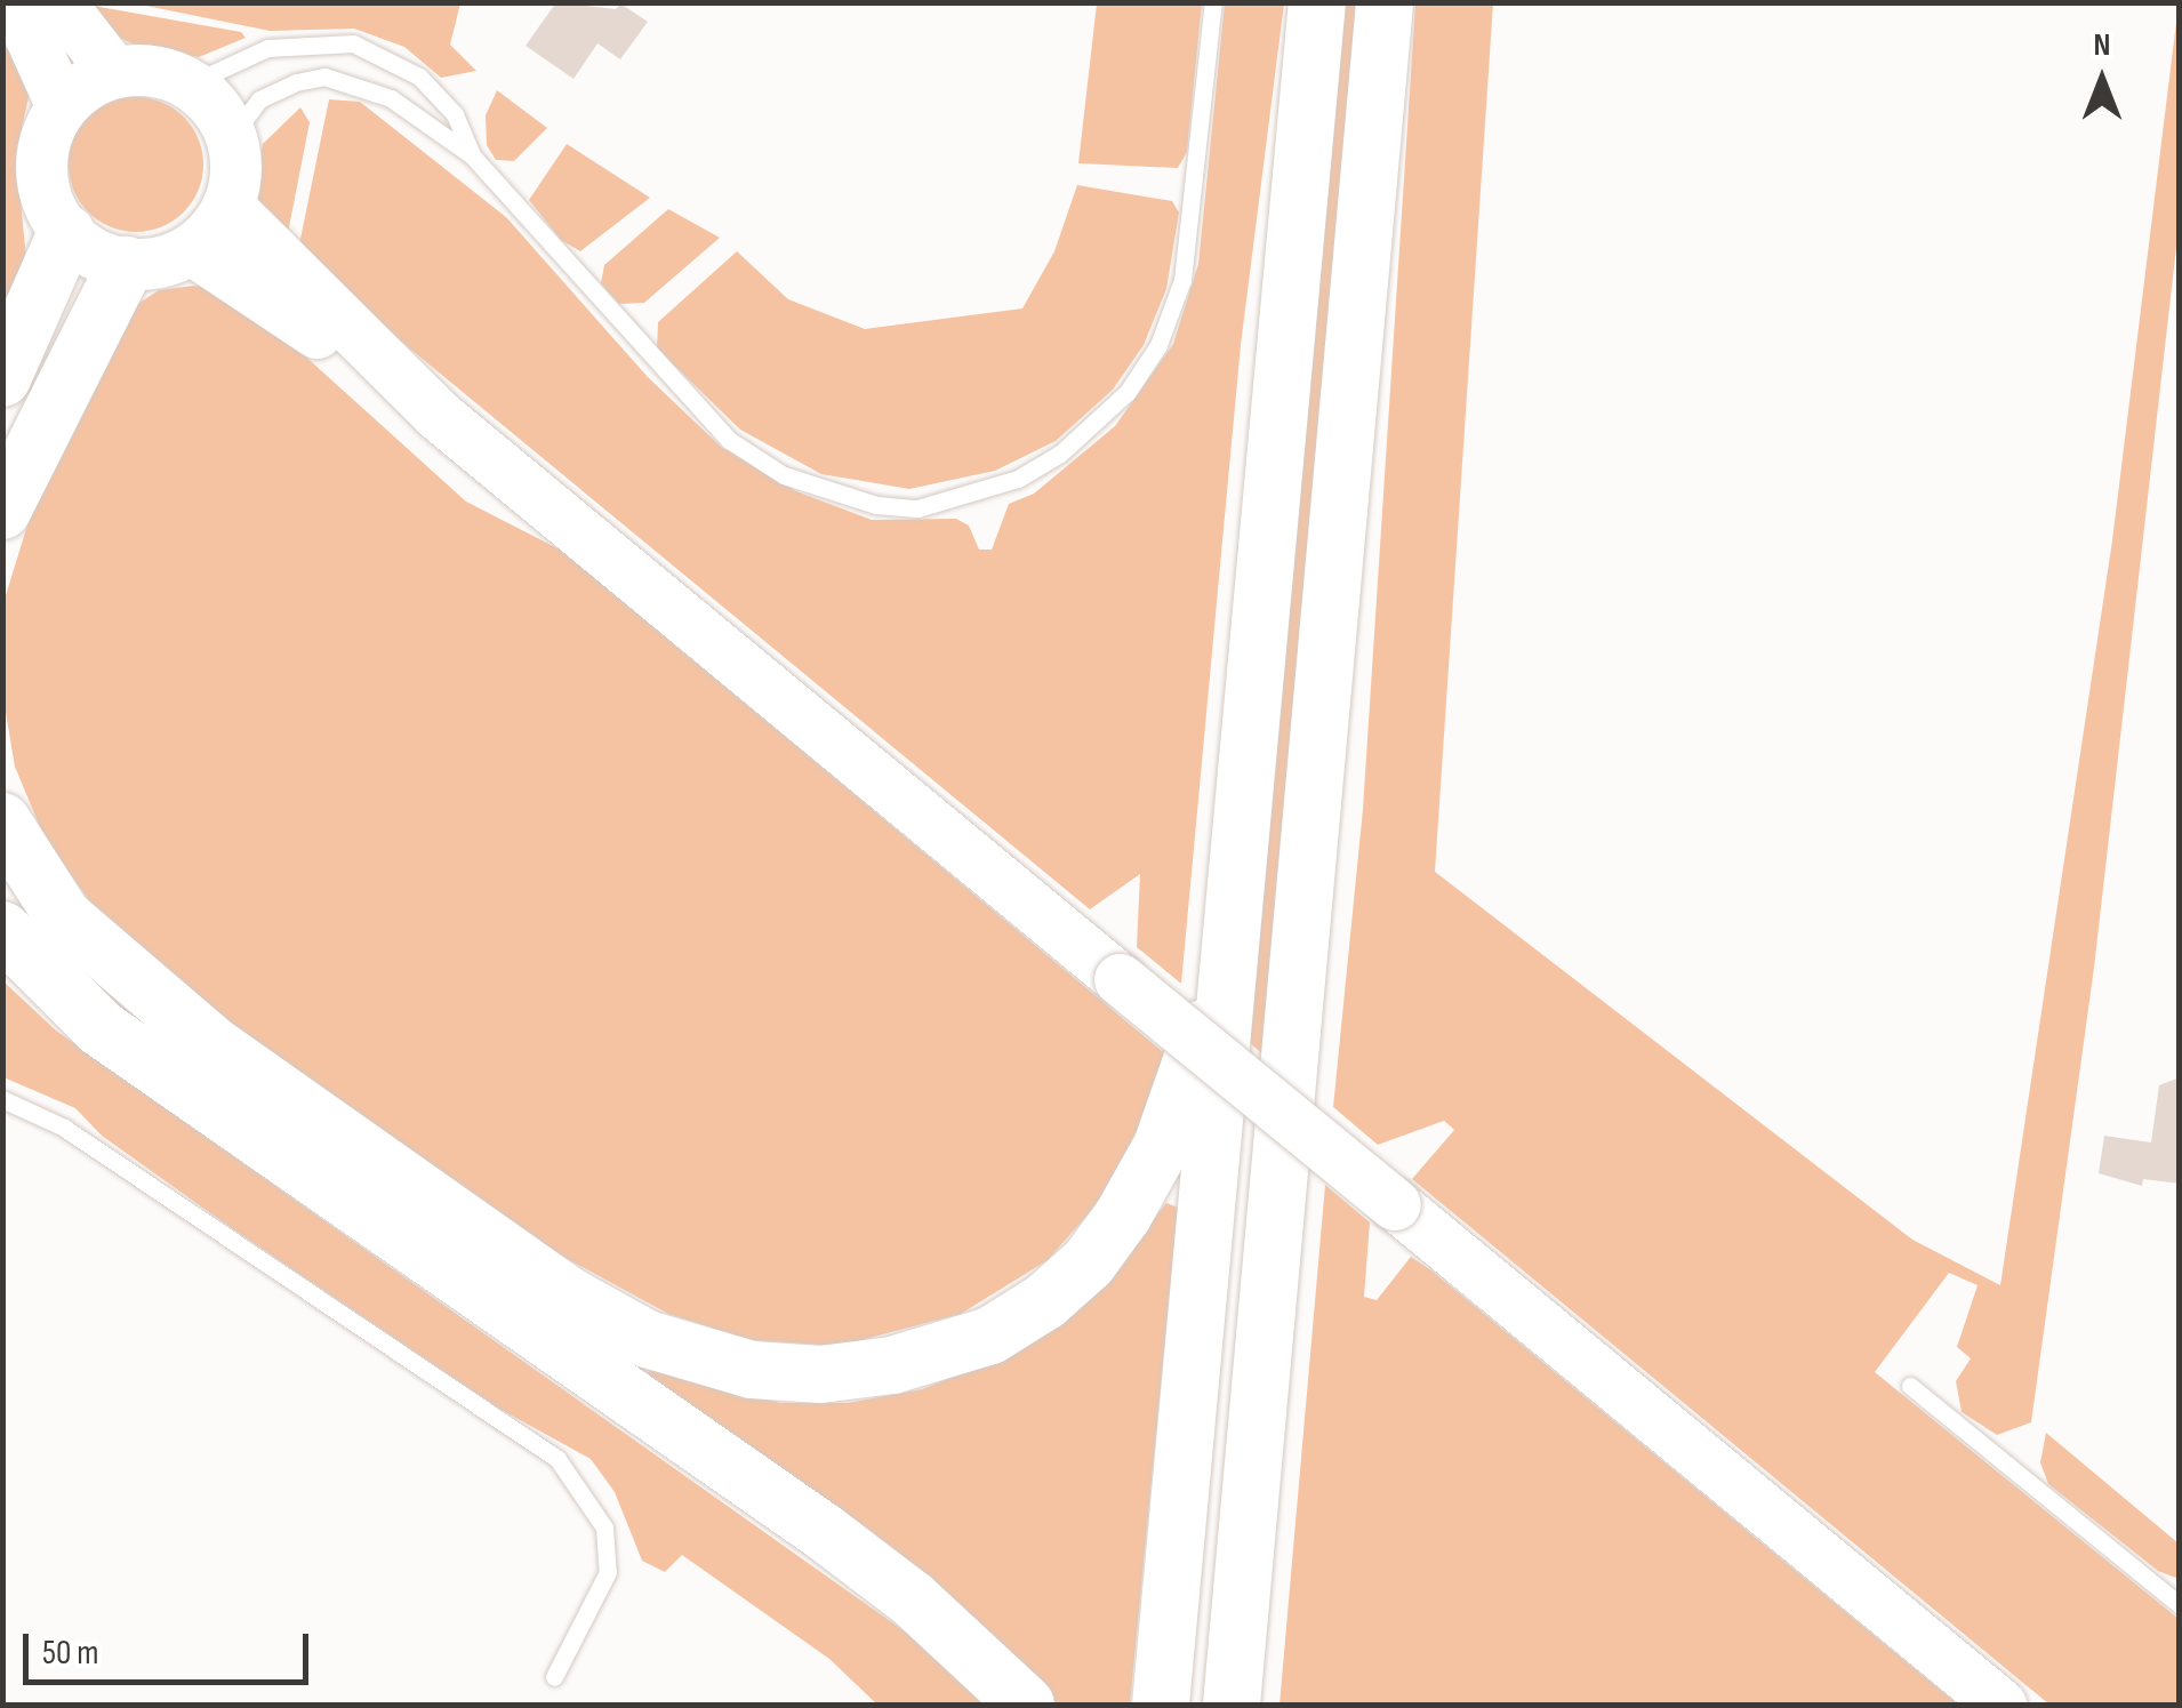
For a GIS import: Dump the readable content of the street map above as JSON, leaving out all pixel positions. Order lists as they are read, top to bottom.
{
  "scale_bar": "50 m",
  "north": "top"
}
